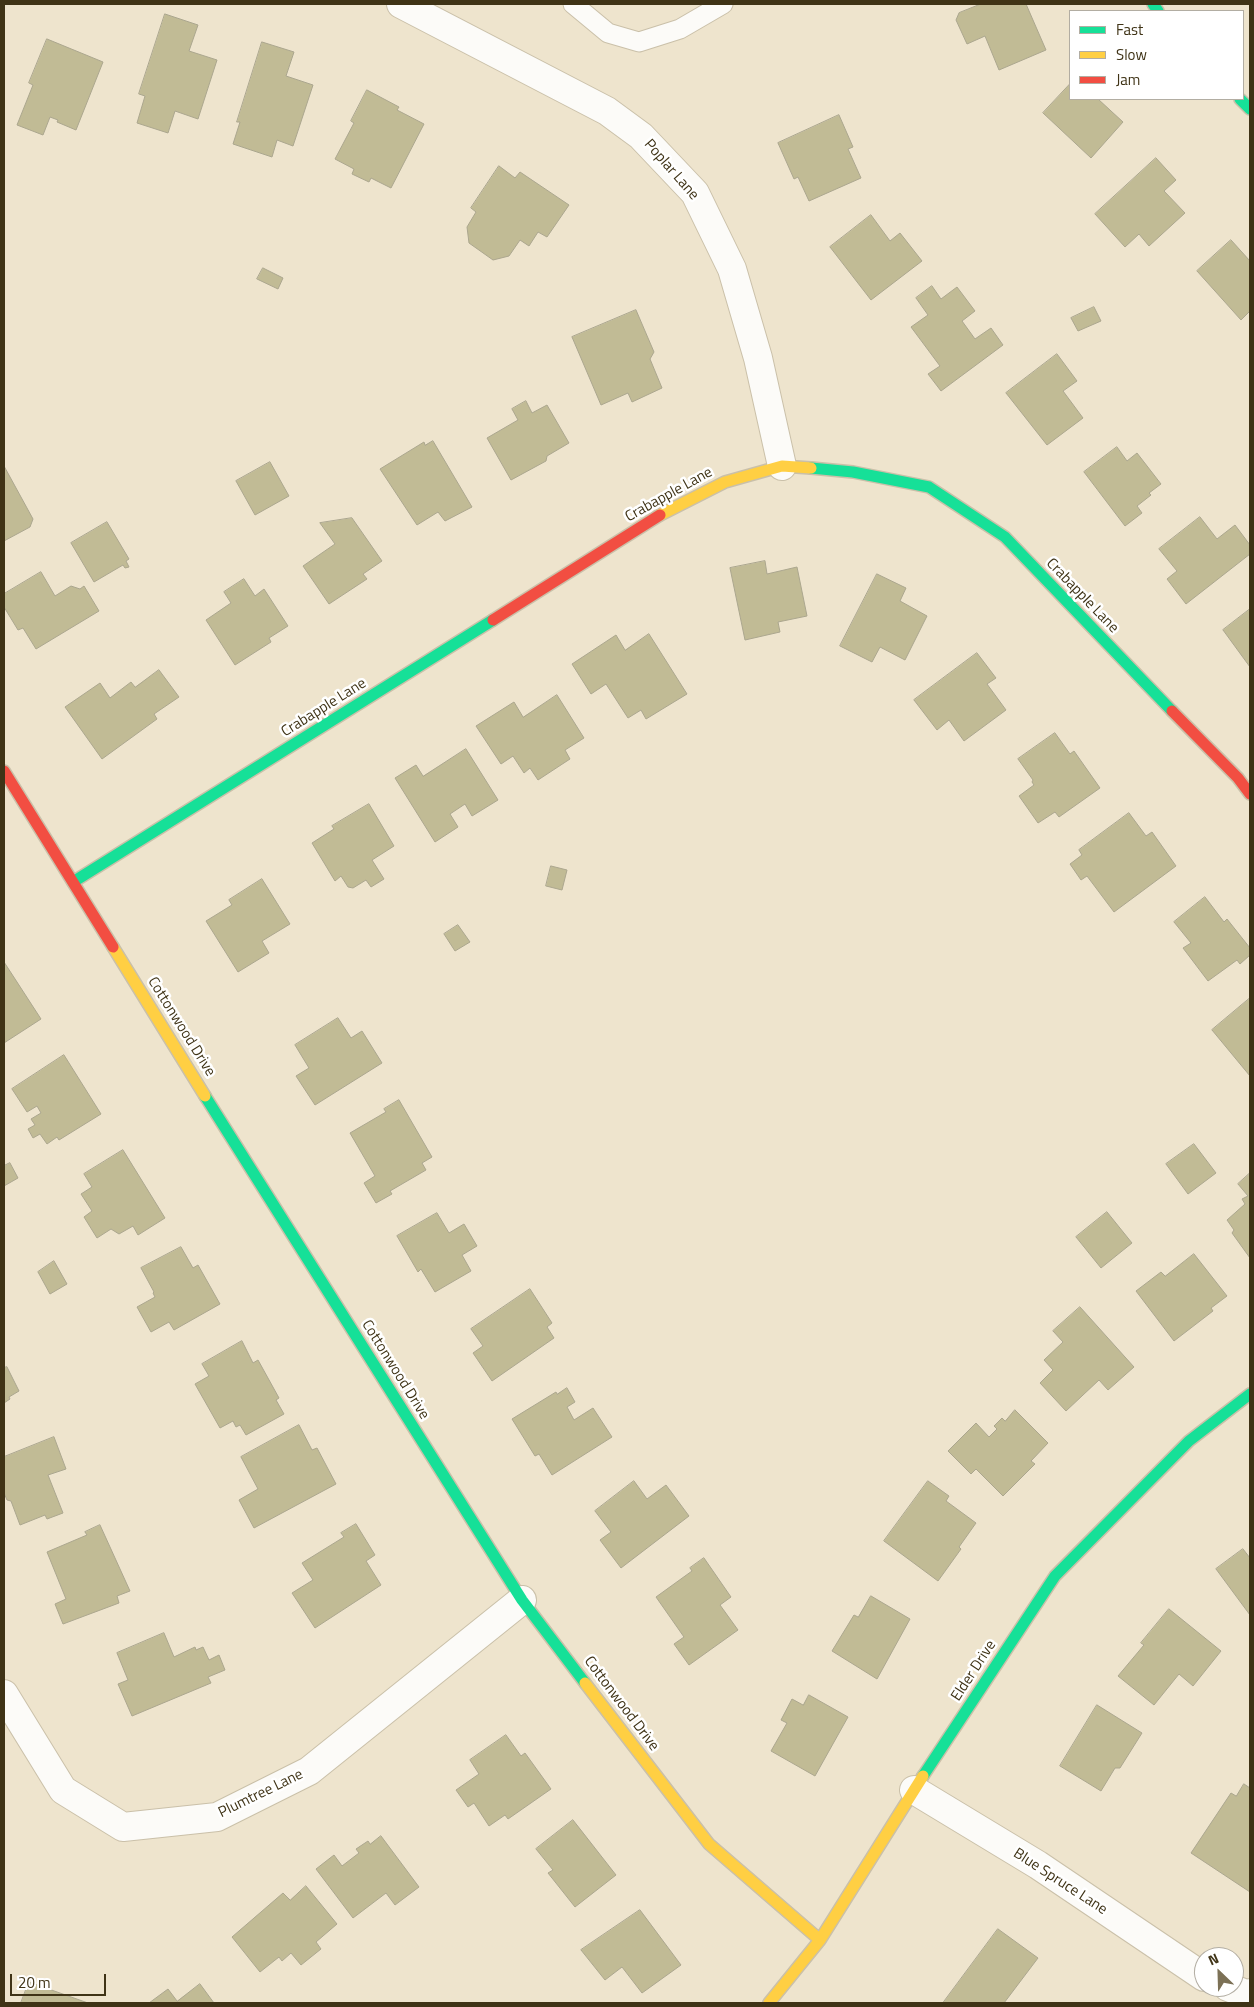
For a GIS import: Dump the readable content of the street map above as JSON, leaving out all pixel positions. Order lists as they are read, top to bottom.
{
  "streets": {
    "street": [
      "Poplar Lane",
      "Crabapple Lane",
      "Cottonwood Drive",
      "Elder Drive",
      "Plumtree Lane",
      "Blue Spruce Lane"
    ]
  },
  "crossings": [
    ["Poplar Lane", "Crabapple Lane"],
    ["Crabapple Lane", "Cottonwood Drive"],
    ["Cottonwood Drive", "Elder Drive"],
    ["Cottonwood Drive", "Plumtree Lane"],
    ["Elder Drive", "Blue Spruce Lane"]
  ],
  "legend": ["Fast", "Slow", "Jam"],
  "scale_bar": "20 m",
  "north": "top left"
}
